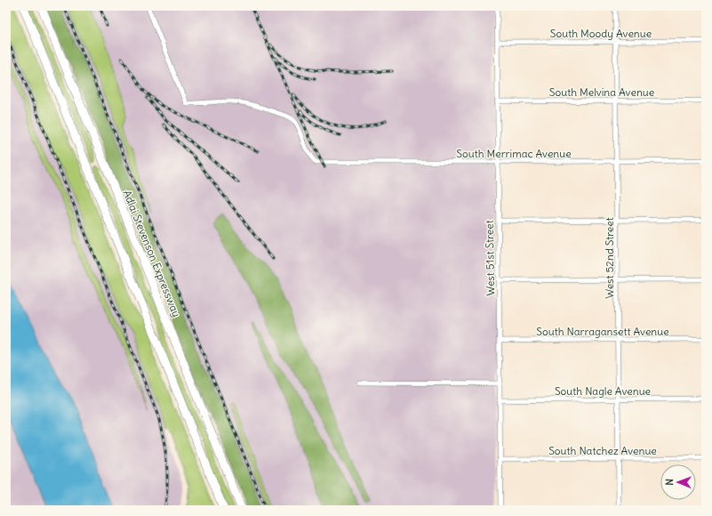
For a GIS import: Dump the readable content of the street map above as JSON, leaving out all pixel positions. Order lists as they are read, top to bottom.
{
  "streets": {
    "highway": ["Adlai Stevenson Expressway"],
    "street": [
      "South Moody Avenue",
      "South Melvina Avenue",
      "South Merrimac Avenue",
      "West 51st Street",
      "West 52nd Street",
      "South Narragansett Avenue",
      "South Nagle Avenue",
      "South Natchez Avenue"
    ]
  },
  "crossings": [
    ["South Moody Avenue", "West 51st Street"],
    ["South Moody Avenue", "West 52nd Street"],
    ["South Melvina Avenue", "West 51st Street"],
    ["South Melvina Avenue", "West 52nd Street"],
    ["South Merrimac Avenue", "West 51st Street"],
    ["South Merrimac Avenue", "West 52nd Street"],
    ["West 51st Street", "South Narragansett Avenue"],
    ["West 51st Street", "South Nagle Avenue"],
    ["West 51st Street", "South Natchez Avenue"],
    ["West 52nd Street", "South Narragansett Avenue"],
    ["West 52nd Street", "South Nagle Avenue"],
    ["West 52nd Street", "South Natchez Avenue"]
  ],
  "north": "left"
}
